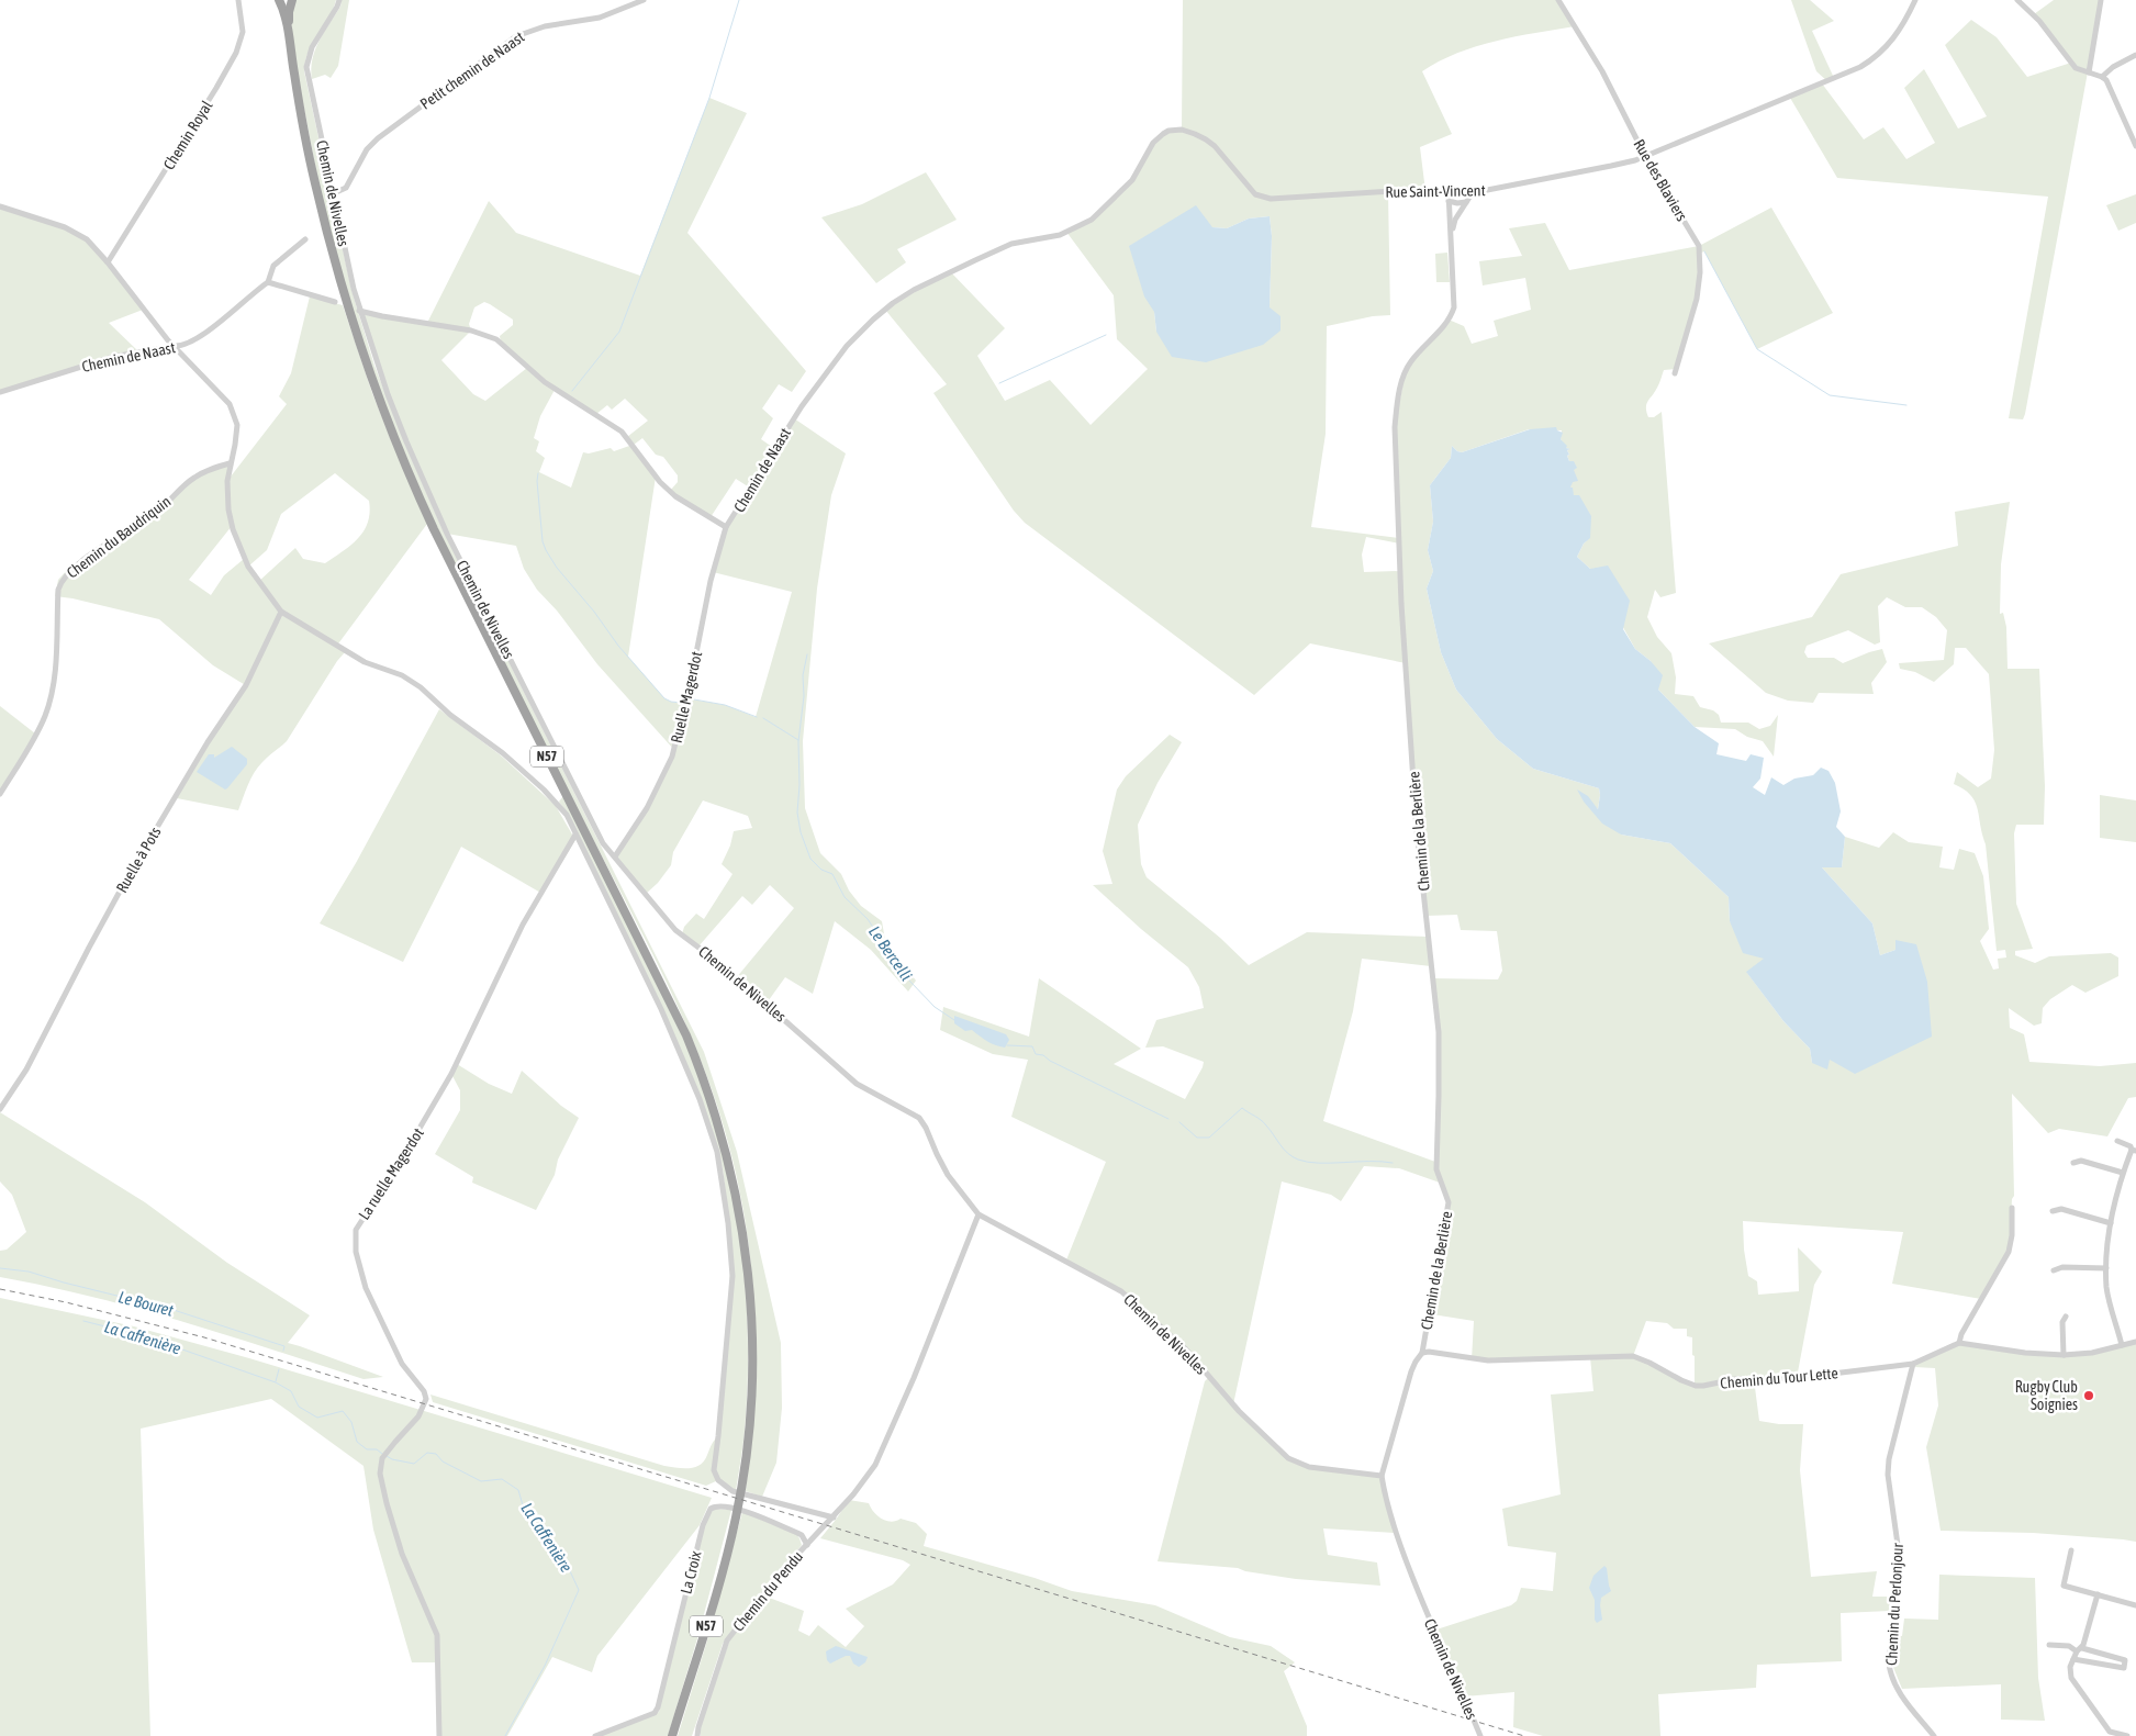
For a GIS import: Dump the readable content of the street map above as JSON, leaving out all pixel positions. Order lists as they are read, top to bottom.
{
  "streets": {
    "highway": ["N57"],
    "street": [
      "Petit chemin de Naast",
      "Chemin Royal",
      "Rue des Blaviers",
      "Rue Saint-Vincent",
      "Chemin de Nivelles",
      "Chemin de Naast",
      "Chemin du Baudriquin",
      "Ruelle Magerdot",
      "Chemin de la Berlière",
      "Ruelle à Pots",
      "La ruelle Magerdot",
      "Chemin du Tour Lette",
      "La Croix",
      "Chemin du Pendu",
      "Chemin du Perlonjour"
    ]
  },
  "crossings": [
    ["Petit chemin de Naast", "Chemin de Nivelles"],
    ["Rue des Blaviers", "Rue Saint-Vincent"],
    ["Rue Saint-Vincent", "Chemin de Naast"],
    ["Rue Saint-Vincent", "Chemin de la Berlière"],
    ["Chemin de Nivelles", "Chemin de Naast"],
    ["Chemin de Nivelles", "Ruelle Magerdot"],
    ["Chemin de Nivelles", "Chemin de la Berlière"],
    ["Chemin de Nivelles", "Chemin du Pendu"],
    ["Chemin de Naast", "Ruelle Magerdot"],
    ["Chemin de la Berlière", "Chemin du Tour Lette"],
    ["Chemin du Tour Lette", "Chemin du Perlonjour"],
    ["La Croix", "Chemin du Pendu"]
  ],
  "water": ["Le Bercelli", "Le Bouret", "La Caffenière"],
  "places": ["Rugby Club Soignies"]
}
